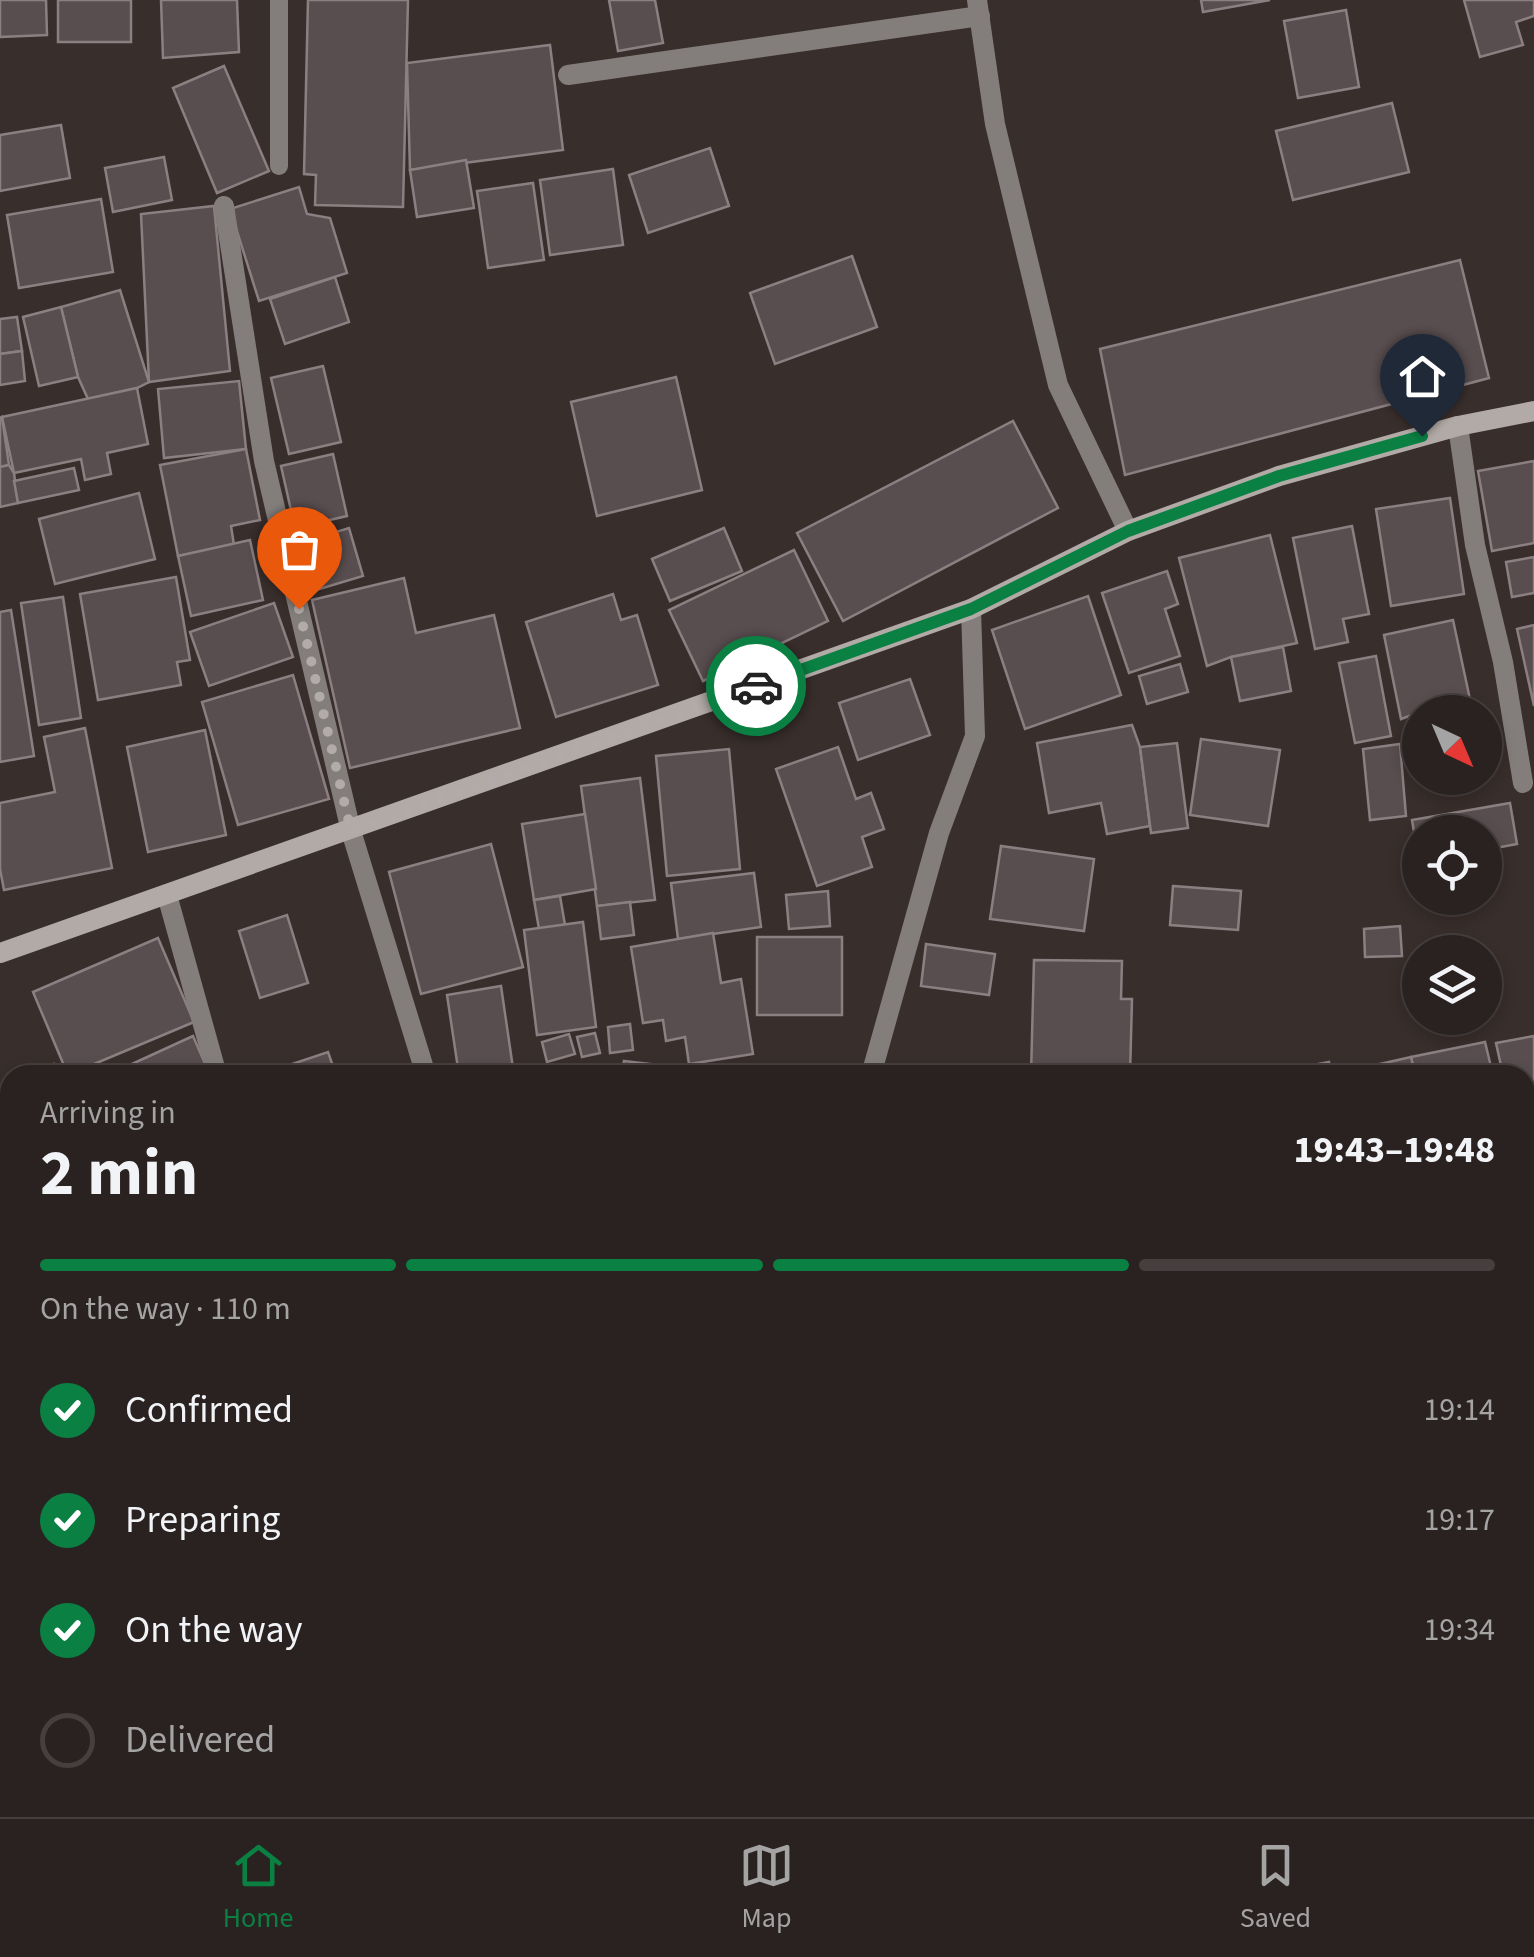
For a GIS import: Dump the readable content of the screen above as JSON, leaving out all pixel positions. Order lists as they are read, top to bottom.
{
  "north": "bottom right",
  "page": {
    "heading": ["2 min", "Arriving in", "19:43–19:48"],
    "bar": "On the way · 110 m",
    "list": [
      ["Confirmed", "19:14"],
      ["Preparing", "19:17"],
      ["On the way", "19:34"],
      "Delivered"
    ],
    "tabs": ["Home", "Map", "Saved"]
  }
}
